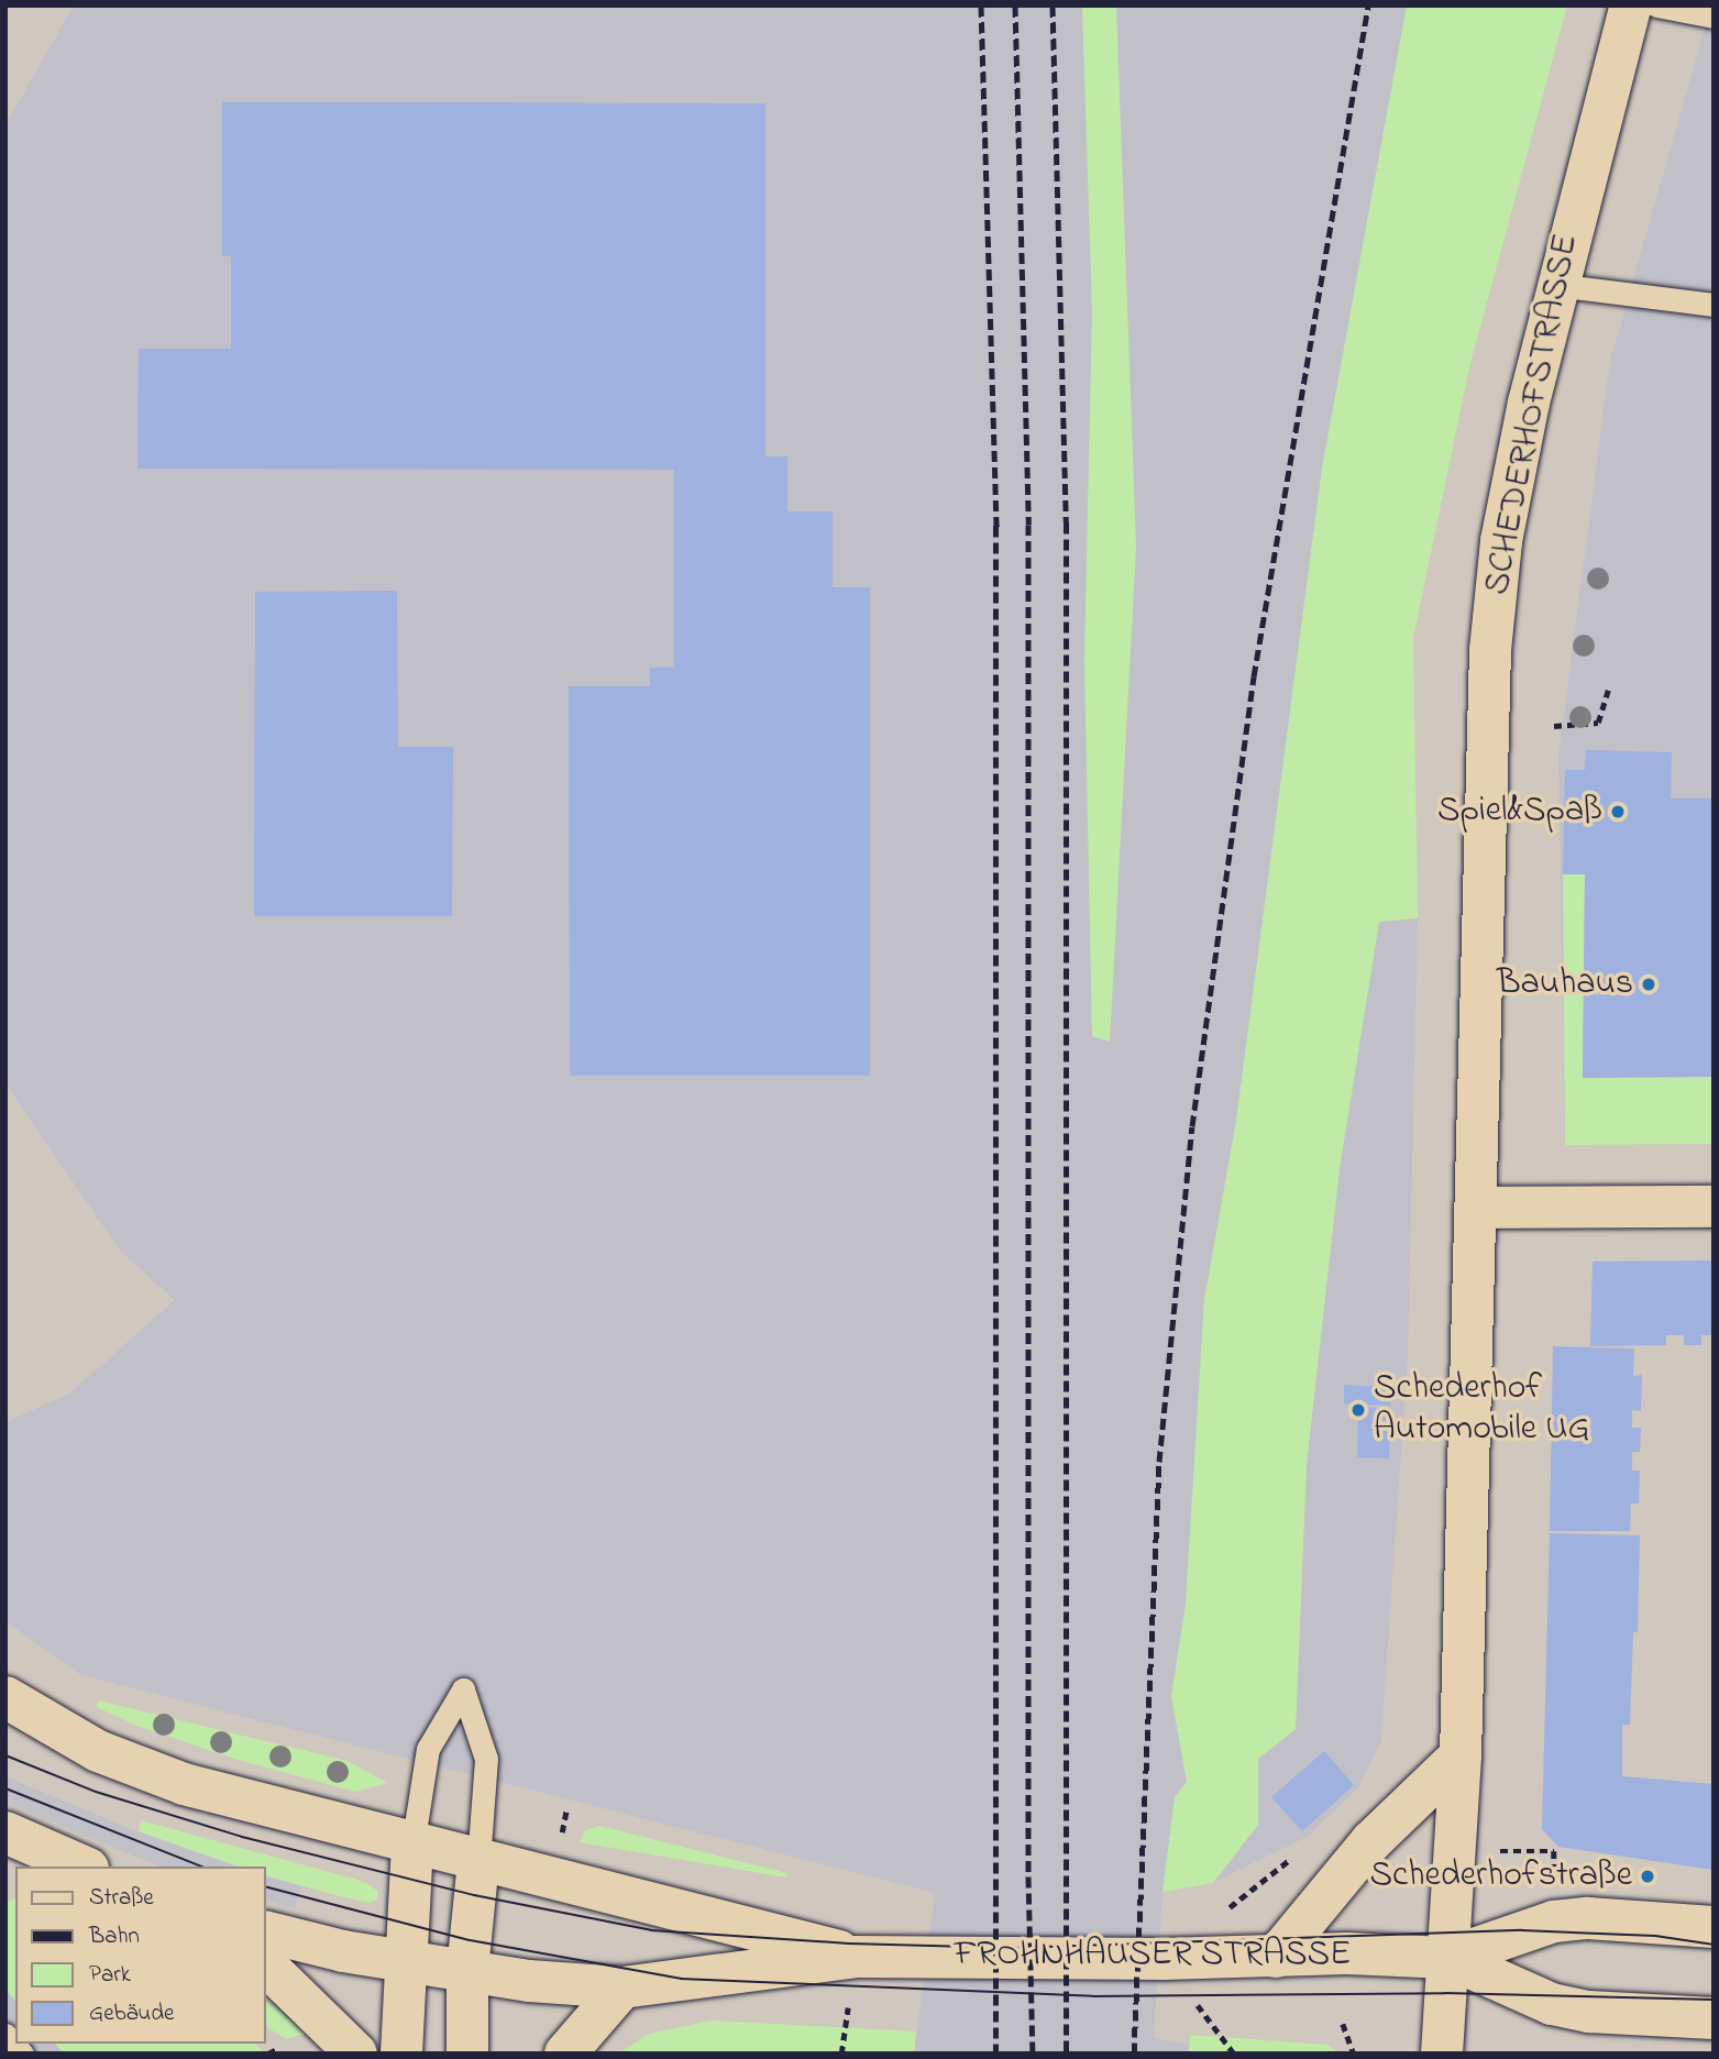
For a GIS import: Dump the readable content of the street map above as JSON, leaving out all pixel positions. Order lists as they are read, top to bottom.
{
  "streets": {
    "street": ["SCHEDERHOFSTRASSE", "FROHNHAUSER STRASSE"]
  },
  "crossings": [
    ["SCHEDERHOFSTRASSE", "FROHNHAUSER STRASSE"]
  ],
  "places": [
    "Spiel&Spaß",
    "Bauhaus",
    "Schederhof Automobile UG",
    "Schederhofstraße"
  ],
  "legend": [
    "Straße",
    "Bahn",
    "Park",
    "Gebäude"
  ]
}
